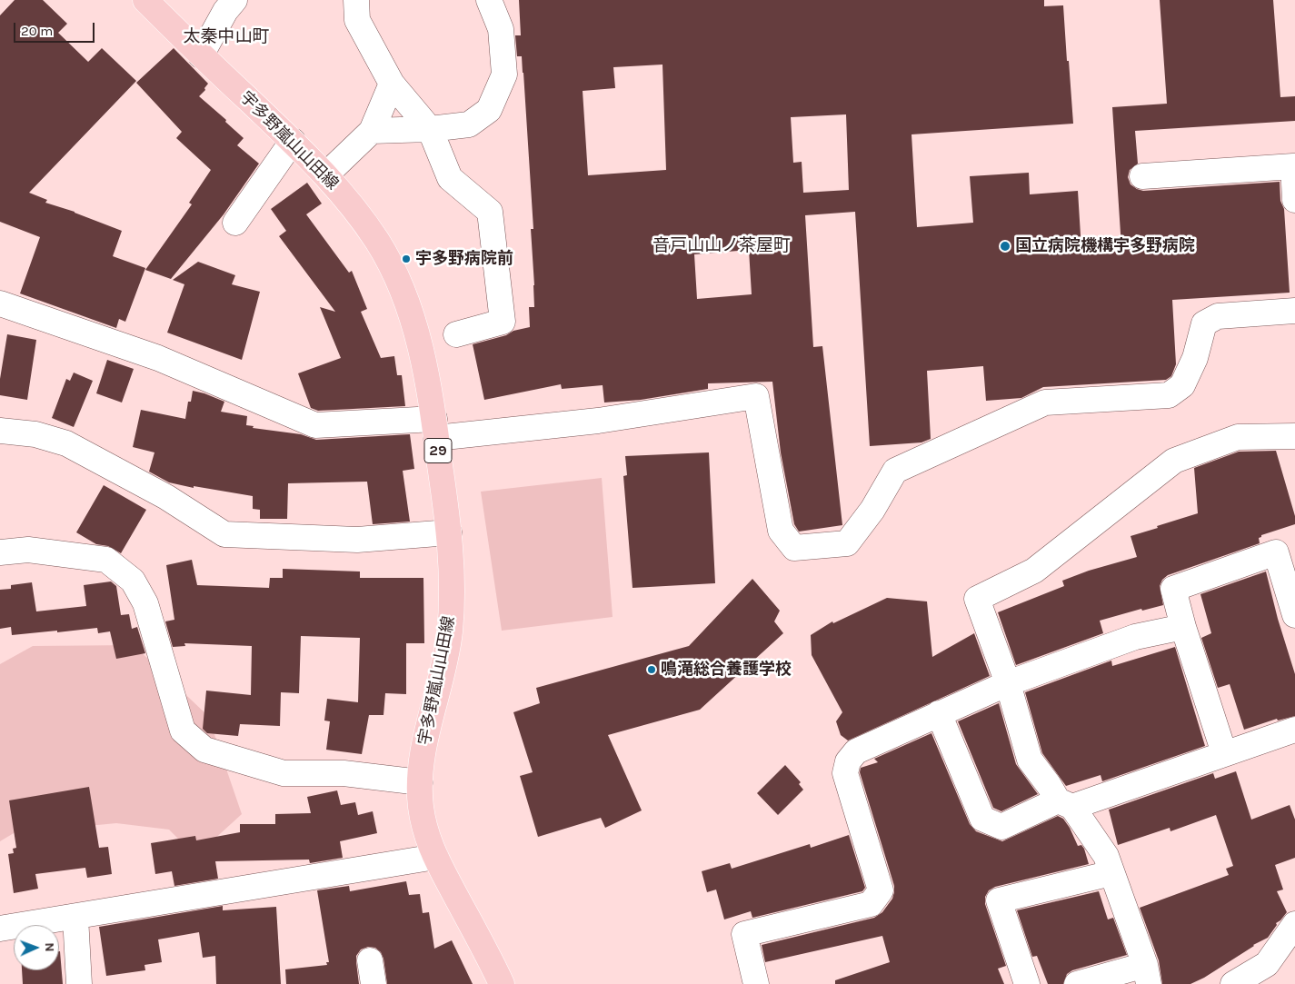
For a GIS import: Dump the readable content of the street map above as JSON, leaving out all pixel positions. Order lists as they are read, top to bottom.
{
  "streets": {
    "main road": ["宇多野嵐山山田線", "29"]
  },
  "districts": ["太秦中山町", "音戸山山ノ茶屋町"],
  "places": ["国立病院機構宇多野病院", "宇多野病院前", "鳴滝総合養護学校"],
  "scale_bar": "20 m",
  "north": "right"
}
